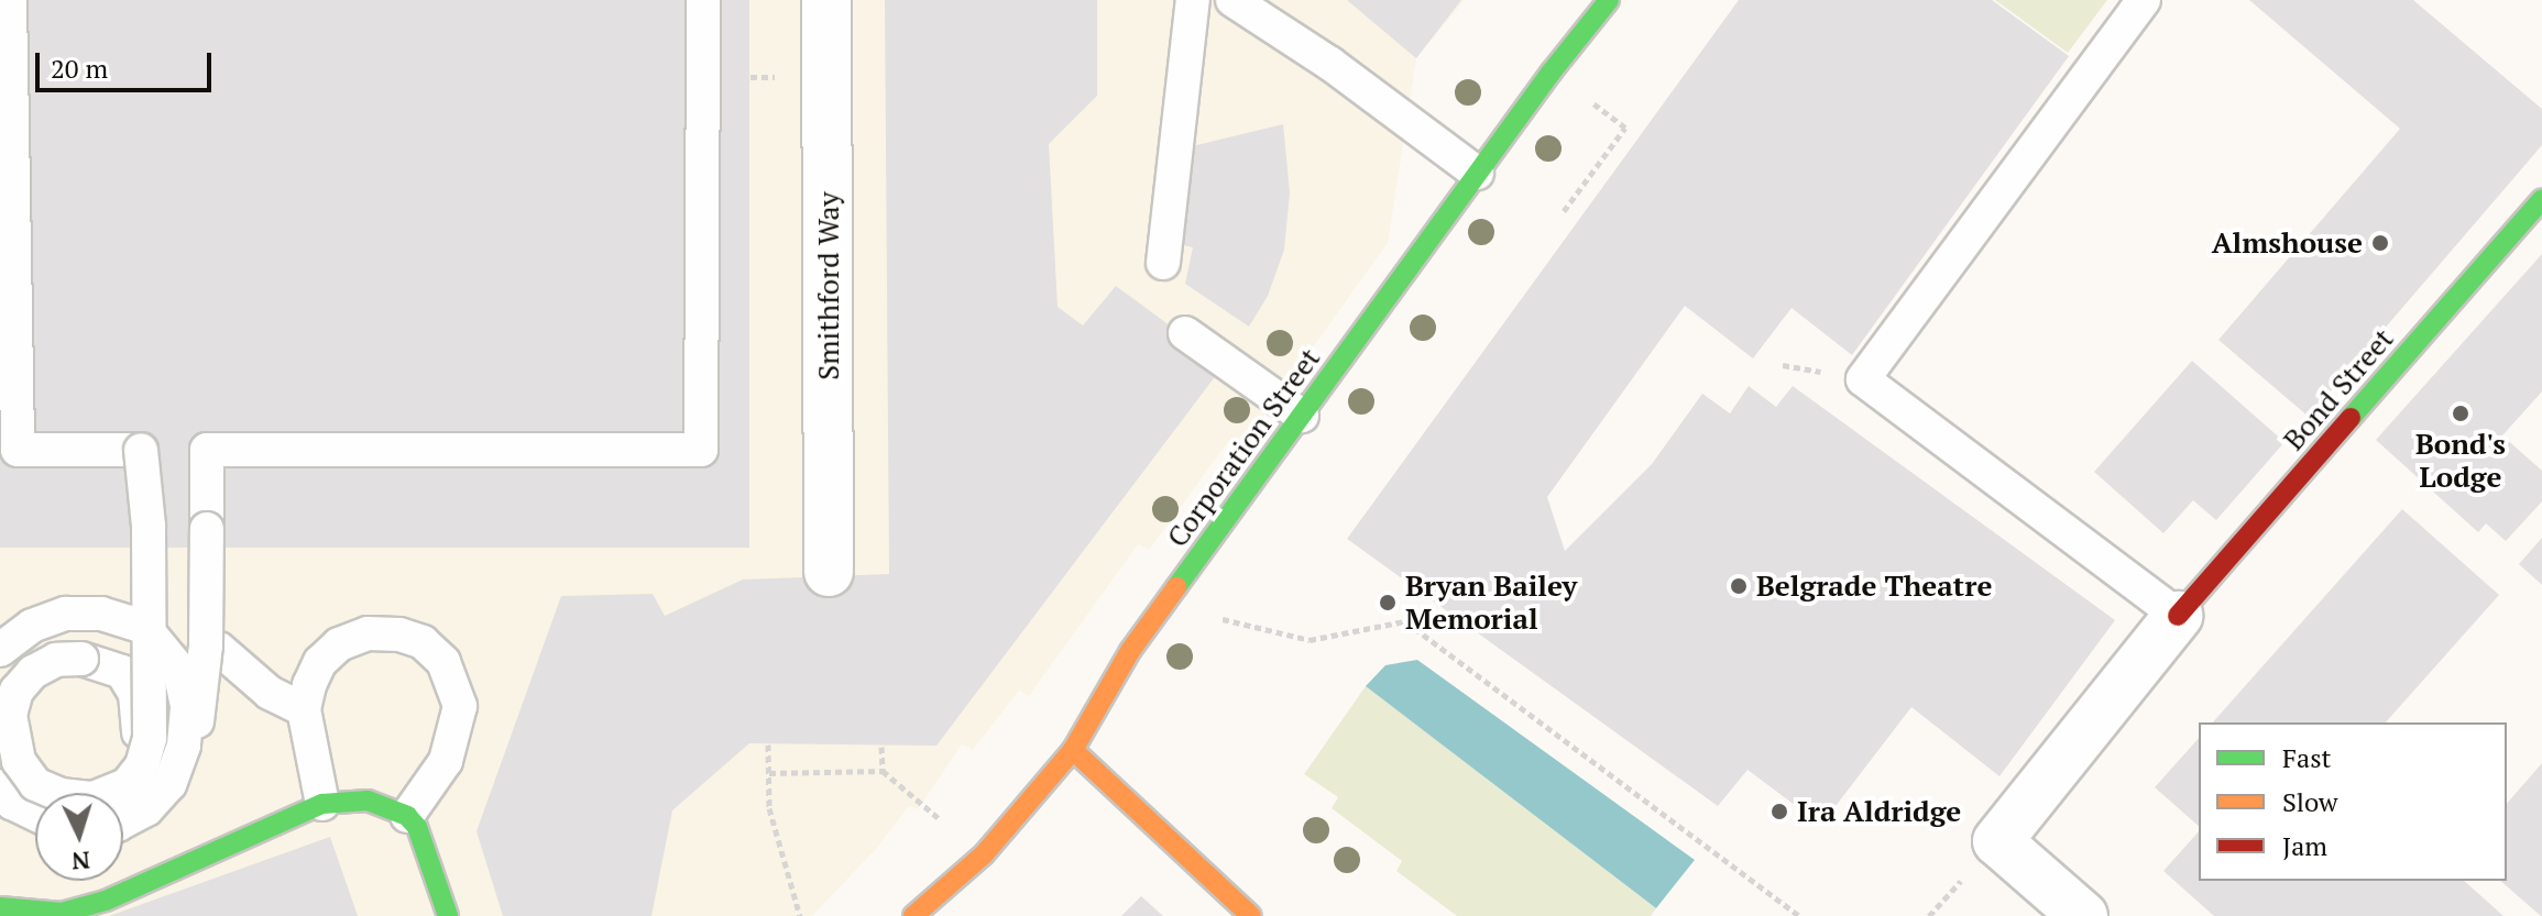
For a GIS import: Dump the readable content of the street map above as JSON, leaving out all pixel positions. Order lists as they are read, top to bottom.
{
  "streets": {
    "street": ["Smithford Way", "Bond Street", "Corporation Street"]
  },
  "places": [
    "Almshouse",
    "Bond's Lodge",
    "Belgrade Theatre",
    "Bryan Bailey Memorial",
    "Ira Aldridge"
  ],
  "legend": ["Fast", "Slow", "Jam"],
  "scale_bar": "20 m",
  "north": "bottom"
}
